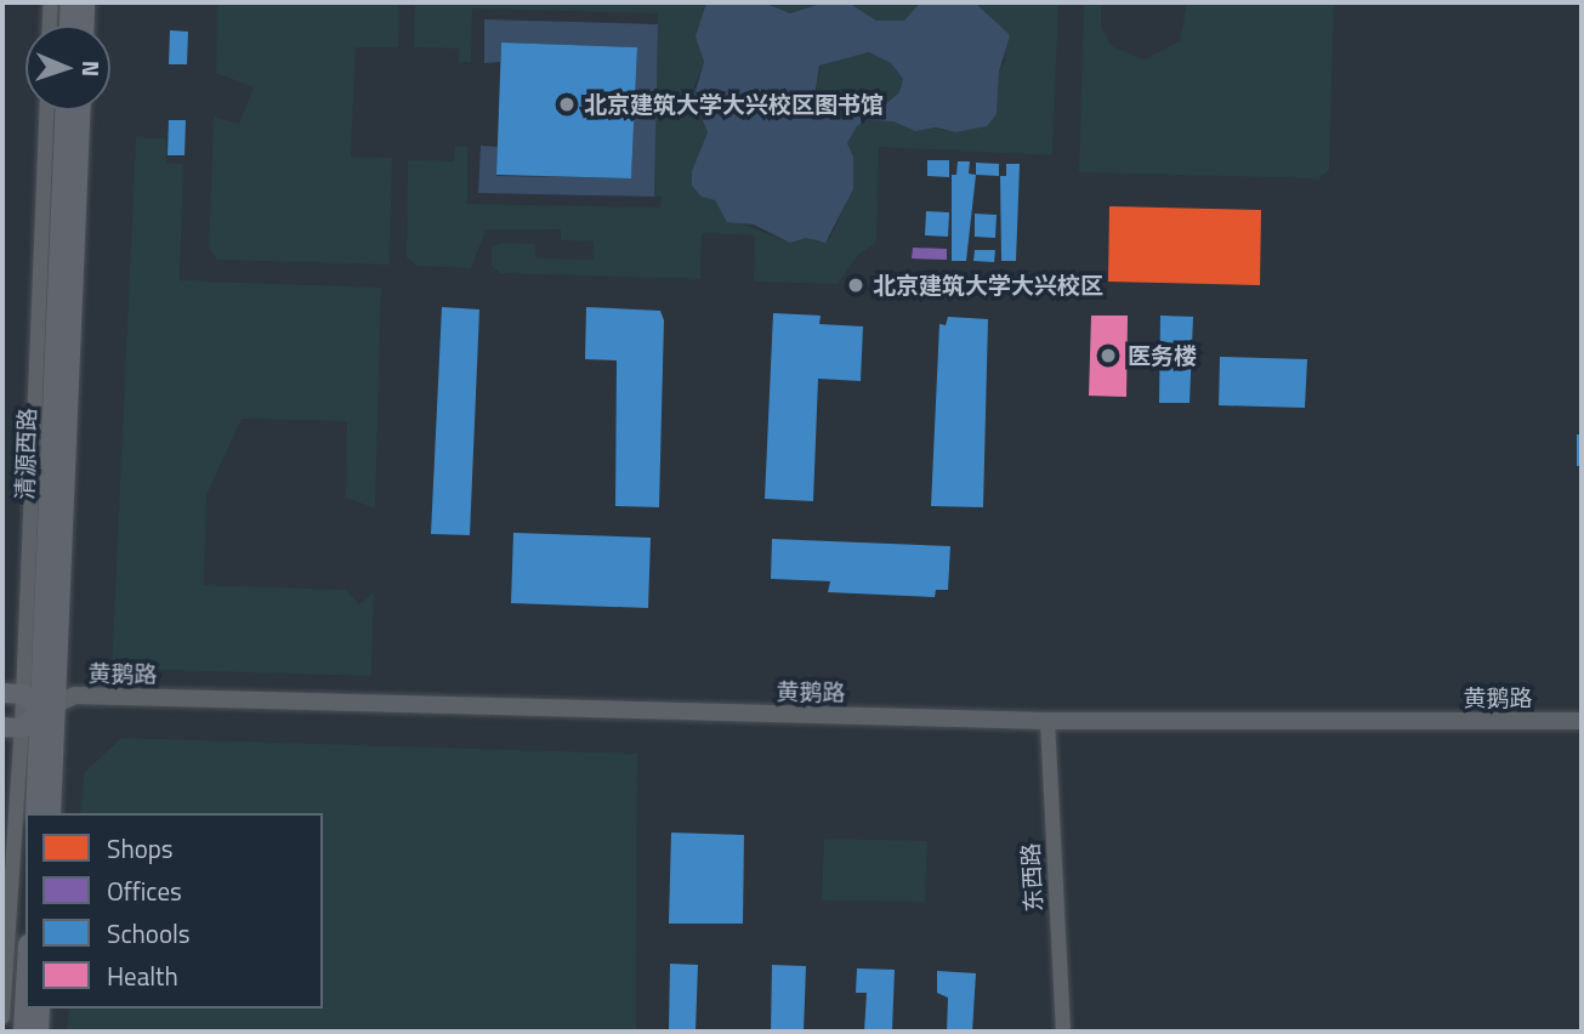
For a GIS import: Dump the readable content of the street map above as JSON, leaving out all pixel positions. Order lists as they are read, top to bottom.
{
  "streets": {
    "main road": ["清源西路"],
    "street": ["黄鹅路", "东西路"]
  },
  "crossings": [
    ["清源西路", "黄鹅路"],
    ["黄鹅路", "东西路"]
  ],
  "places": ["北京建筑大学大兴校区图书馆", "北京建筑大学大兴校区", "医务楼"],
  "legend": [
    "Shops",
    "Offices",
    "Schools",
    "Health"
  ],
  "north": "right"
}
